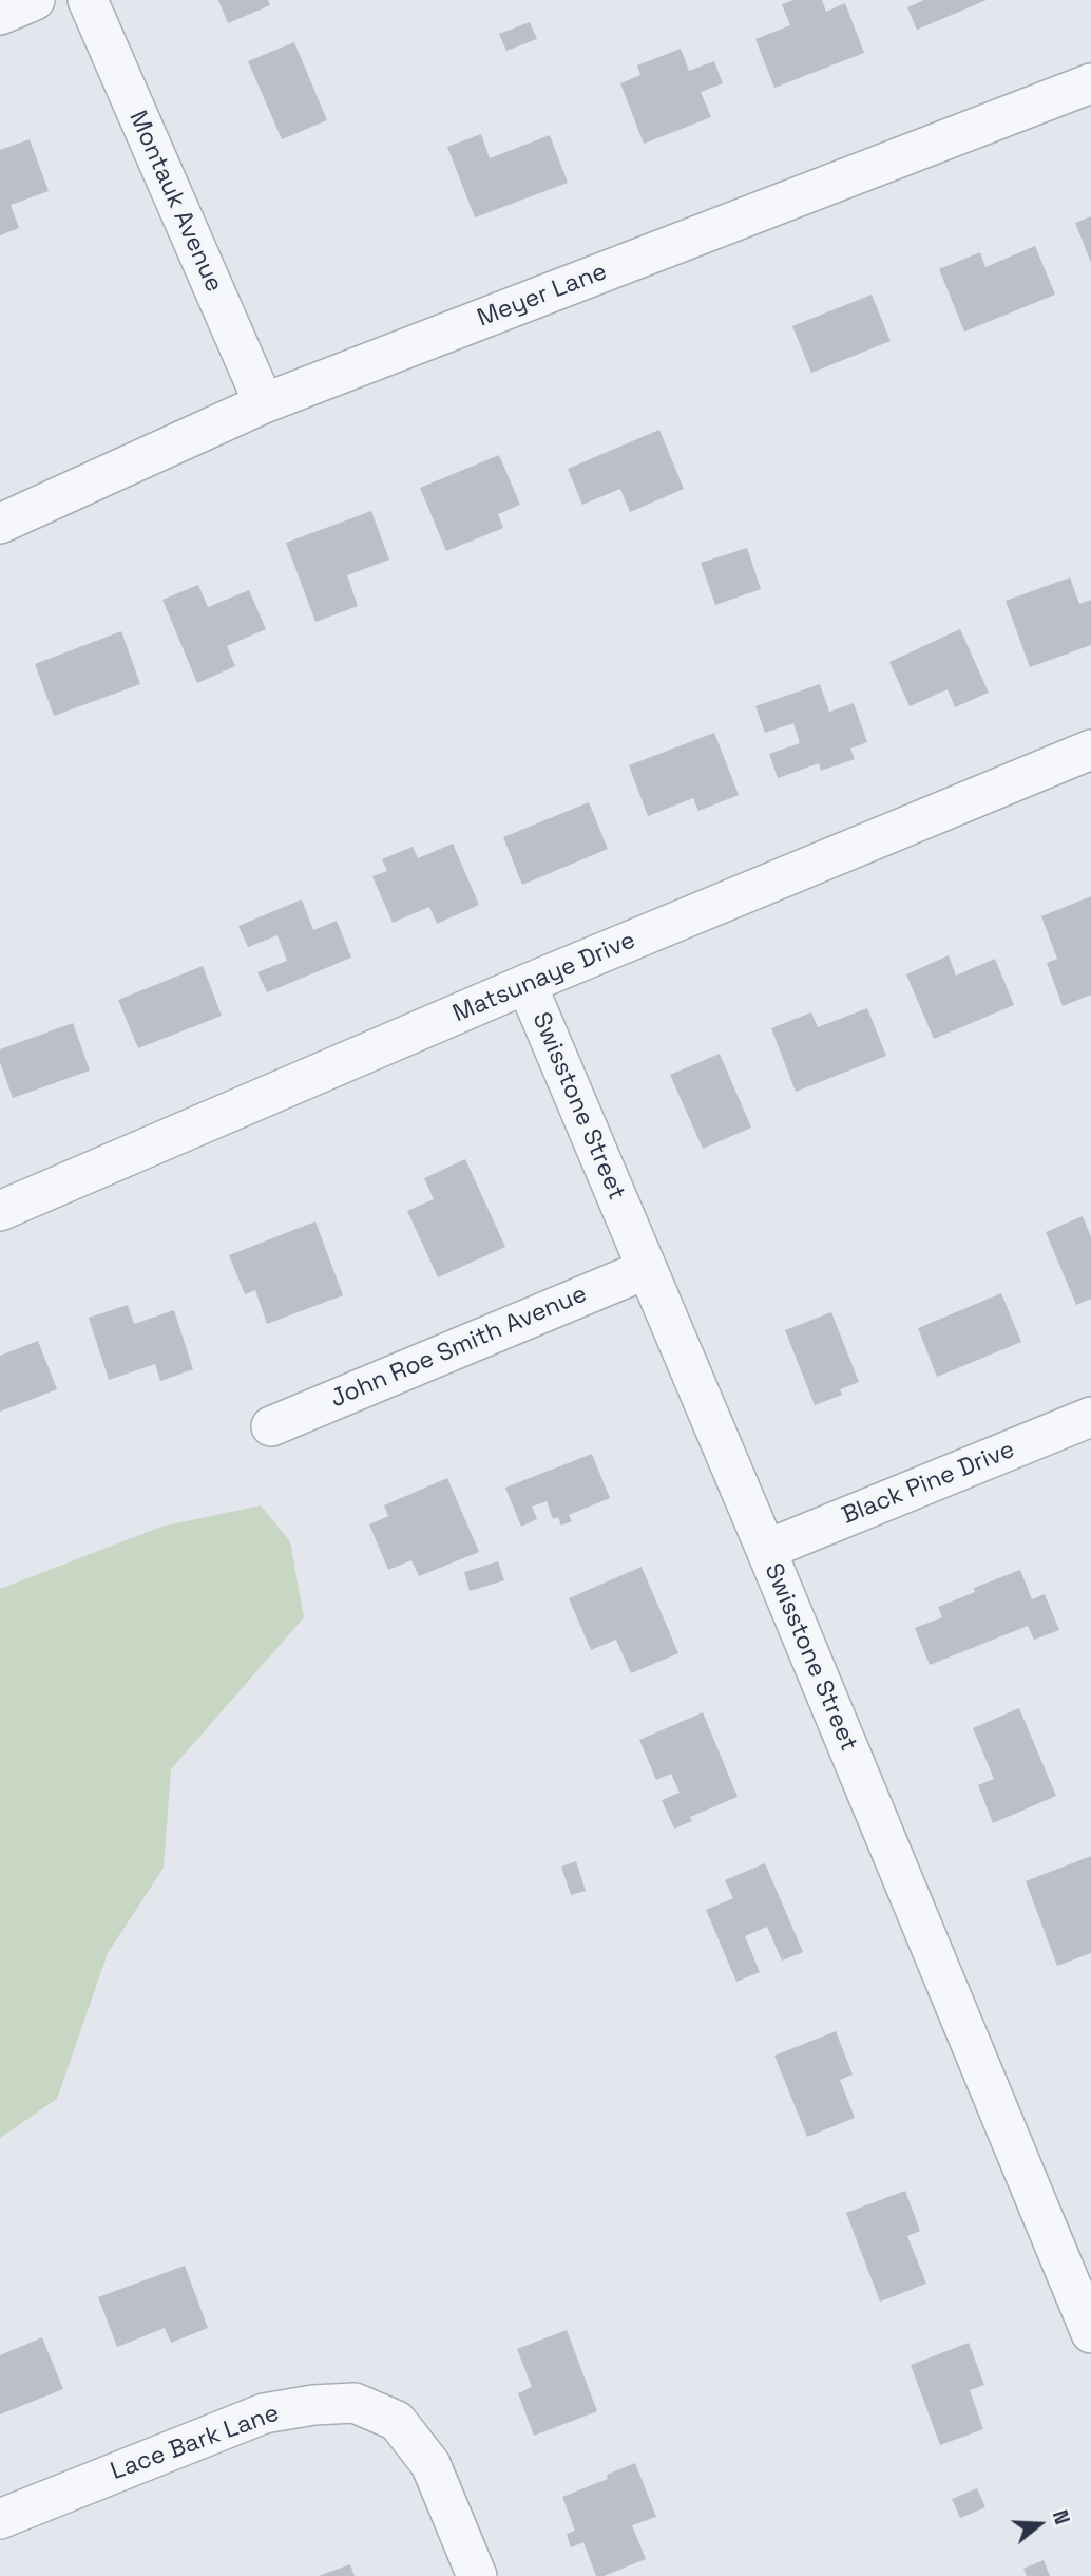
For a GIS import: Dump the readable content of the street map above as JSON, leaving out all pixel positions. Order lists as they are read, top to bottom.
{
  "streets": {
    "street": [
      "Montauk Avenue",
      "Meyer Lane",
      "Matsunaye Drive",
      "Swisstone Street",
      "John Roe Smith Avenue",
      "Black Pine Drive",
      "Lace Bark Lane"
    ]
  },
  "crossings": [
    ["Montauk Avenue", "Meyer Lane"],
    ["Matsunaye Drive", "Swisstone Street"],
    ["Swisstone Street", "John Roe Smith Avenue"],
    ["Swisstone Street", "Black Pine Drive"]
  ],
  "north": "right"
}
